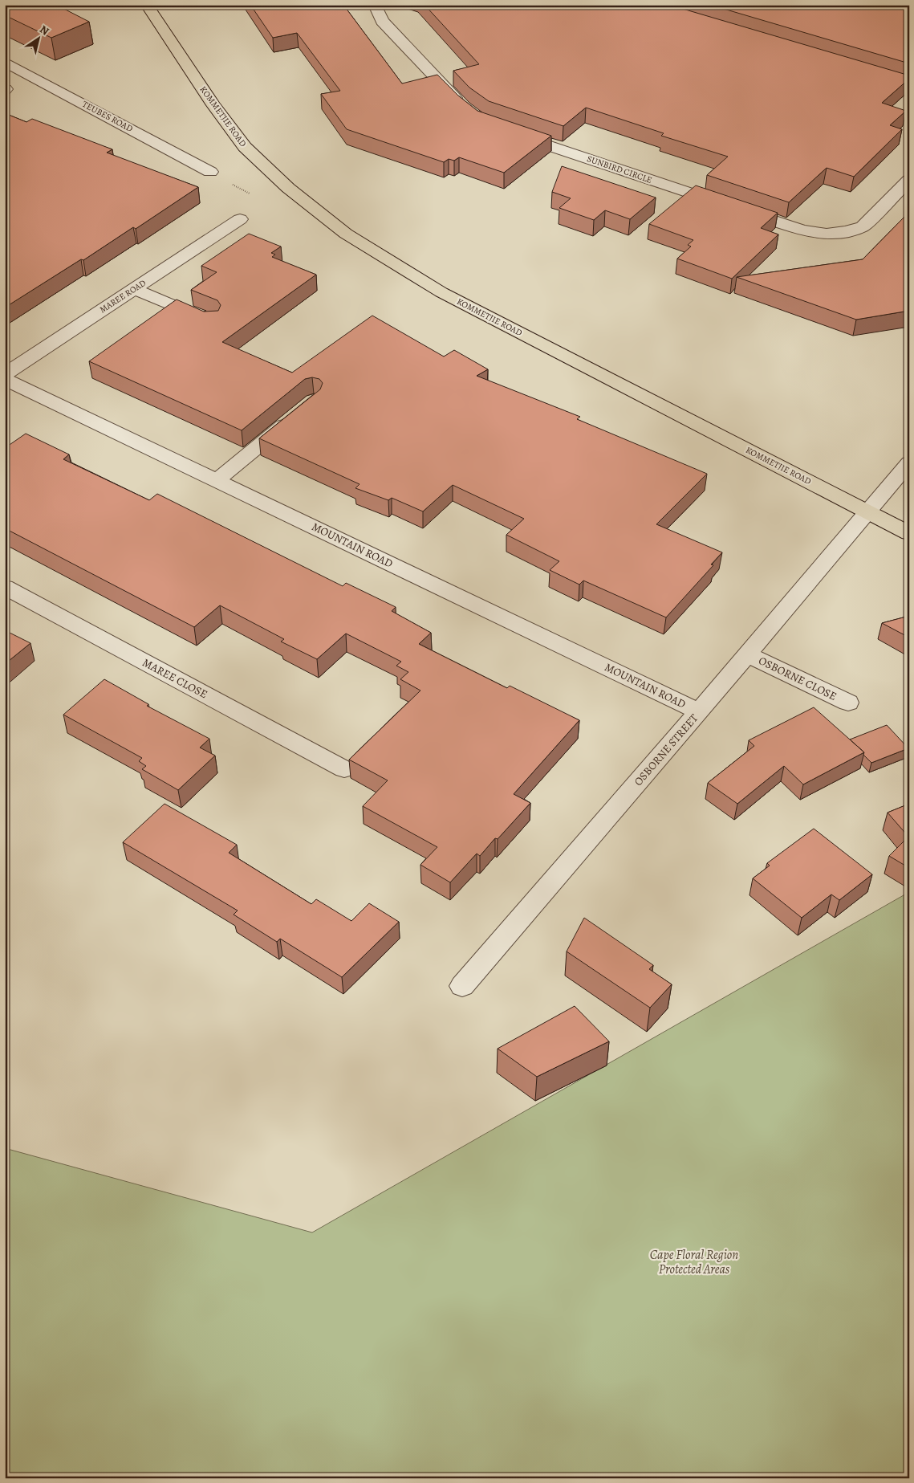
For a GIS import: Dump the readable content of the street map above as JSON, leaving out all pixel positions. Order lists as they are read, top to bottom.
{
  "streets": {
    "main road": ["KOMMETJIE ROAD"],
    "street": [
      "TEUBES ROAD",
      "SUNBIRD CIRCLE",
      "MAREE ROAD",
      "MOUNTAIN ROAD",
      "MAREE CLOSE",
      "OSBORNE CLOSE",
      "OSBORNE STREET"
    ]
  },
  "crossings": [
    ["KOMMETJIE ROAD", "OSBORNE STREET"],
    ["MOUNTAIN ROAD", "OSBORNE STREET"],
    ["OSBORNE CLOSE", "OSBORNE STREET"]
  ],
  "parks": ["Cape Floral Region Protected Areas"],
  "north": "top right"
}
